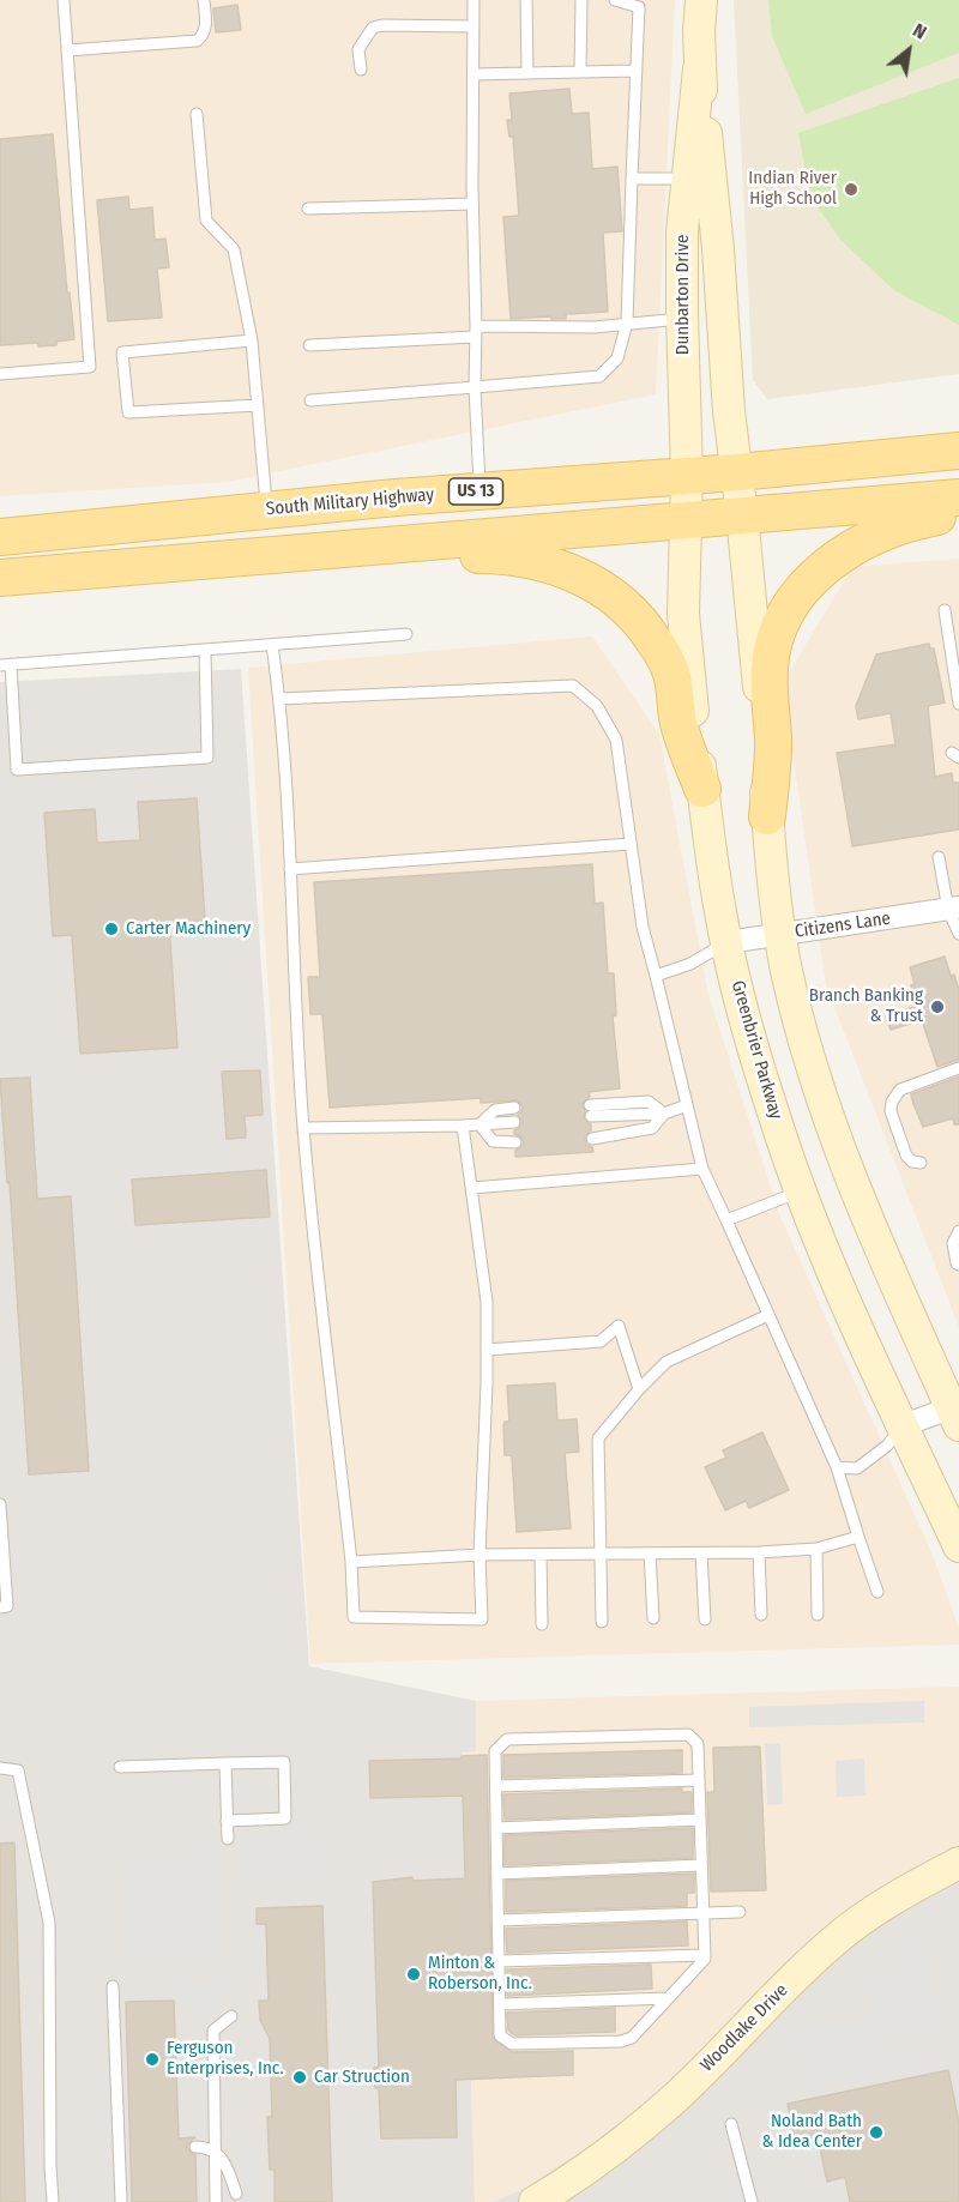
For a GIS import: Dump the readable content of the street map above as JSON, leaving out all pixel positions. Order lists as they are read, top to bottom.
{
  "streets": {
    "main road": [
      "Dunbarton Drive",
      "US 13",
      "South Military Highway",
      "Greenbrier Parkway",
      "Woodlake Drive"
    ],
    "street": ["Citizens Lane"]
  },
  "crossings": [
    ["Dunbarton Drive", "South Military Highway"],
    ["Dunbarton Drive", "Greenbrier Parkway"],
    ["Citizens Lane", "Greenbrier Parkway"]
  ],
  "places": [
    "Indian River High School",
    "Carter Machinery",
    "Branch Banking & Trust",
    "Minton & Roberson, Inc.",
    "Ferguson Enterprises, Inc.",
    "Car Struction",
    "Noland Bath & Idea Center"
  ],
  "north": "top right"
}
